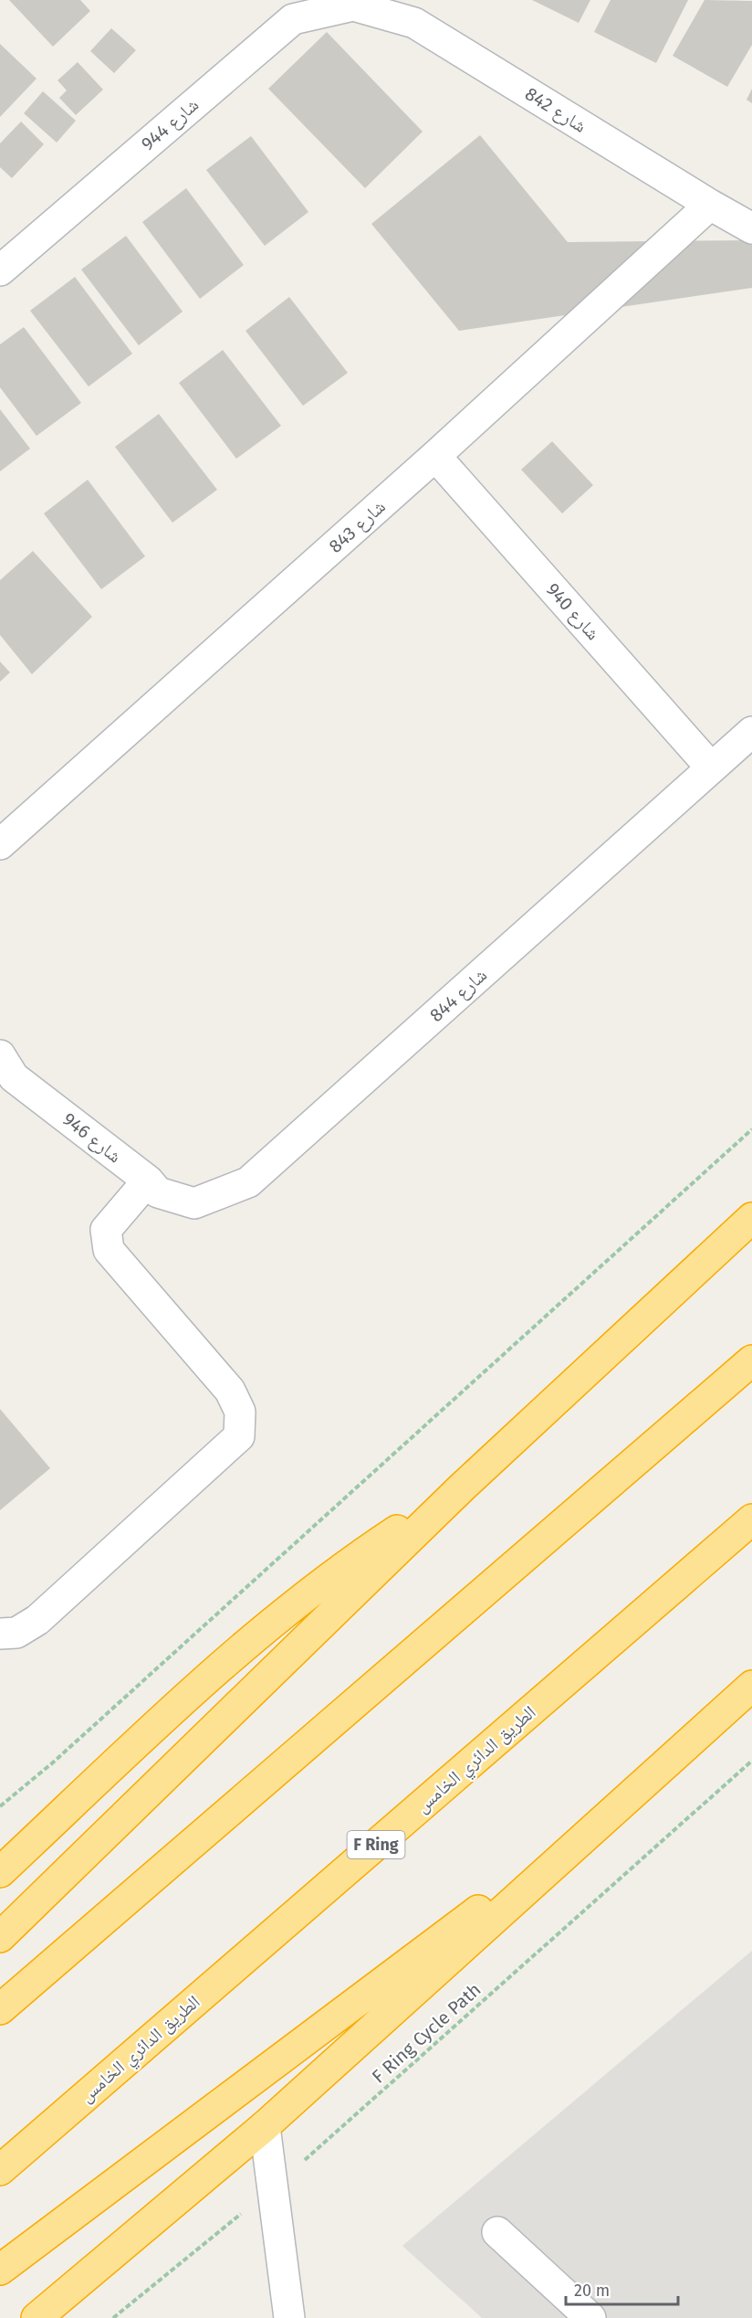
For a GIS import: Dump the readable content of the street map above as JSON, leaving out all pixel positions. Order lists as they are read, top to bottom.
{
  "streets": {
    "highway": ["الطريق الدائري الخامس", "F Ring"],
    "street": [
      "شارع 842",
      "شارع 944",
      "شارع 843",
      "شارع 940",
      "شارع 844",
      "شارع 946"
    ],
    "path": ["F Ring Cycle Path"]
  },
  "crossings": [
    ["شارع 842", "شارع 944"],
    ["شارع 842", "شارع 843"],
    ["شارع 843", "شارع 940"],
    ["شارع 940", "شارع 844"],
    ["شارع 844", "شارع 946"]
  ],
  "scale_bar": "20 m"
}
